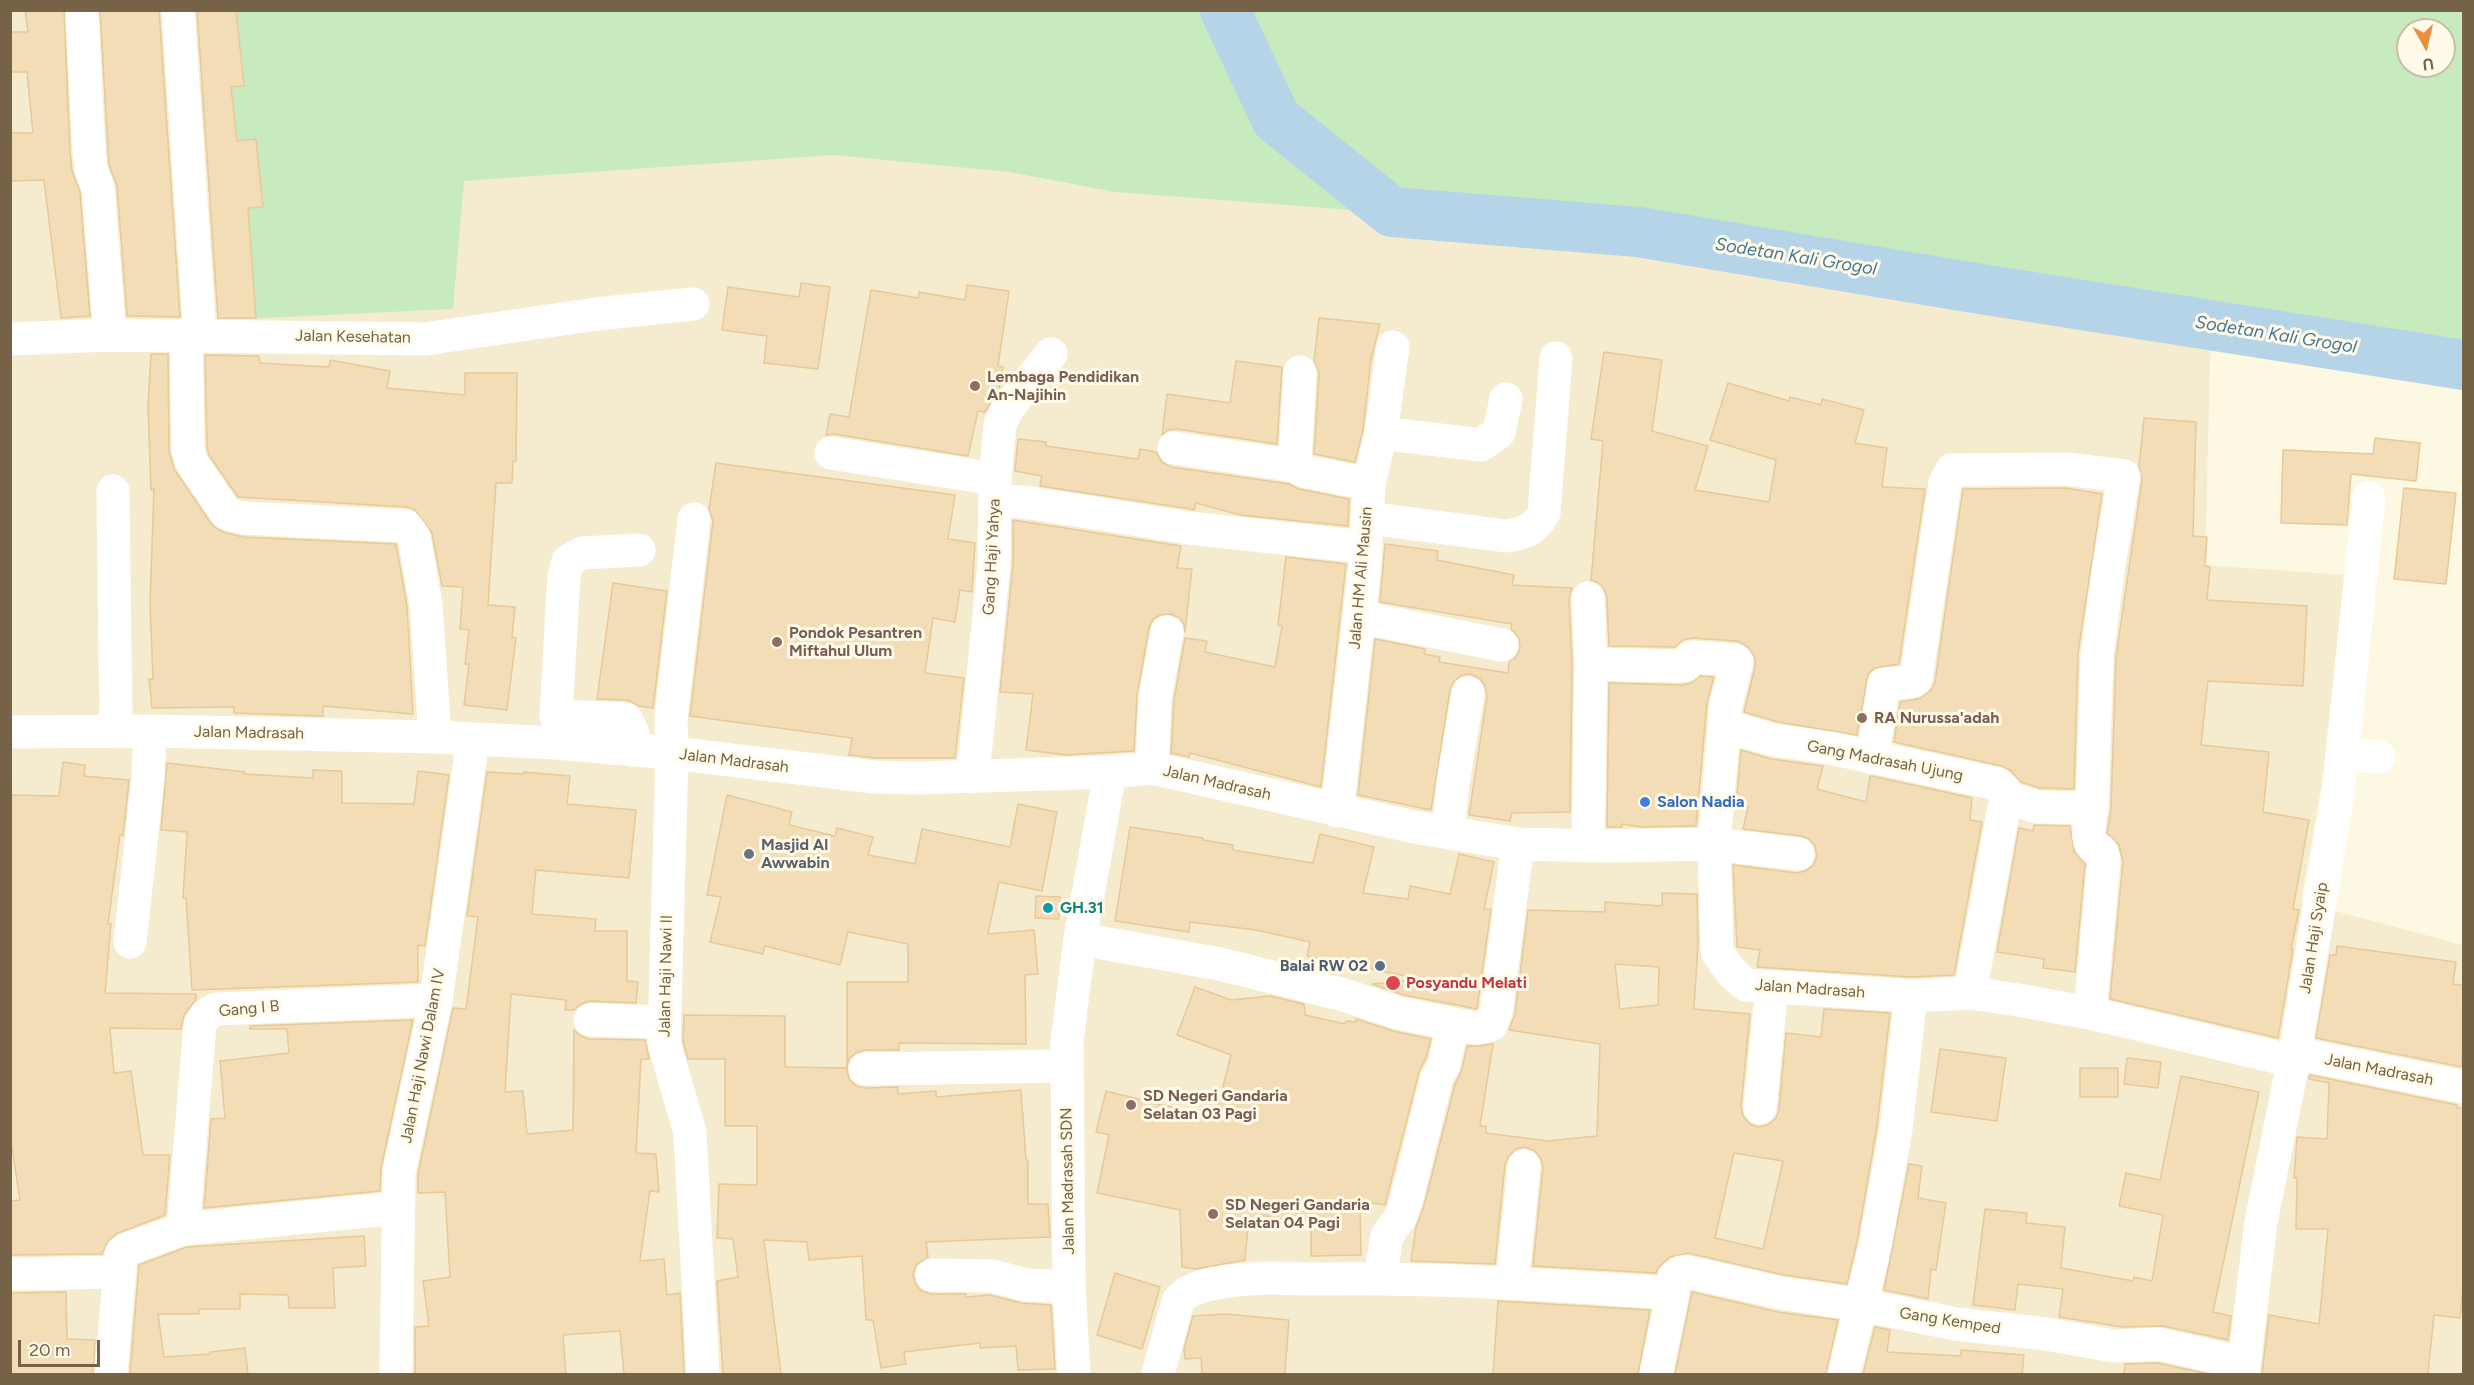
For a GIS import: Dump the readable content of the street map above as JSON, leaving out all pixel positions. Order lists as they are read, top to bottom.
{
  "streets": {
    "street": [
      "Jalan Kesehatan",
      "Gang Haji Yahya",
      "Jalan HM Ali Mausin",
      "Jalan Madrasah",
      "Gang Madrasah Ujung",
      "Jalan Haji Syaip",
      "Jalan Haji Nawi II",
      "Gang I B",
      "Jalan Haji Nawi Dalam IV",
      "Jalan Madrasah SDN",
      "Gang Kemped"
    ]
  },
  "crossings": [
    ["Gang Haji Yahya", "Jalan Madrasah"],
    ["Jalan HM Ali Mausin", "Jalan Madrasah"],
    ["Jalan Madrasah", "Jalan Haji Syaip"],
    ["Jalan Madrasah", "Jalan Haji Nawi II"],
    ["Jalan Madrasah", "Jalan Haji Nawi Dalam IV"],
    ["Jalan Madrasah", "Jalan Madrasah SDN"],
    ["Jalan Haji Syaip", "Gang Kemped"],
    ["Gang I B", "Jalan Haji Nawi Dalam IV"]
  ],
  "water": ["Sodetan Kali Grogol"],
  "places": [
    "Lembaga Pendidikan An-Najihin",
    "Pondok Pesantren Miftahul Ulum",
    "RA Nurussa'adah",
    "Salon Nadia",
    "Masjid Al Awwabin",
    "GH.31",
    "Balai RW 02",
    "Posyandu Melati",
    "SD Negeri Gandaria Selatan 03 Pagi",
    "SD Negeri Gandaria Selatan 04 Pagi"
  ],
  "scale_bar": "20 m",
  "north": "bottom"
}
